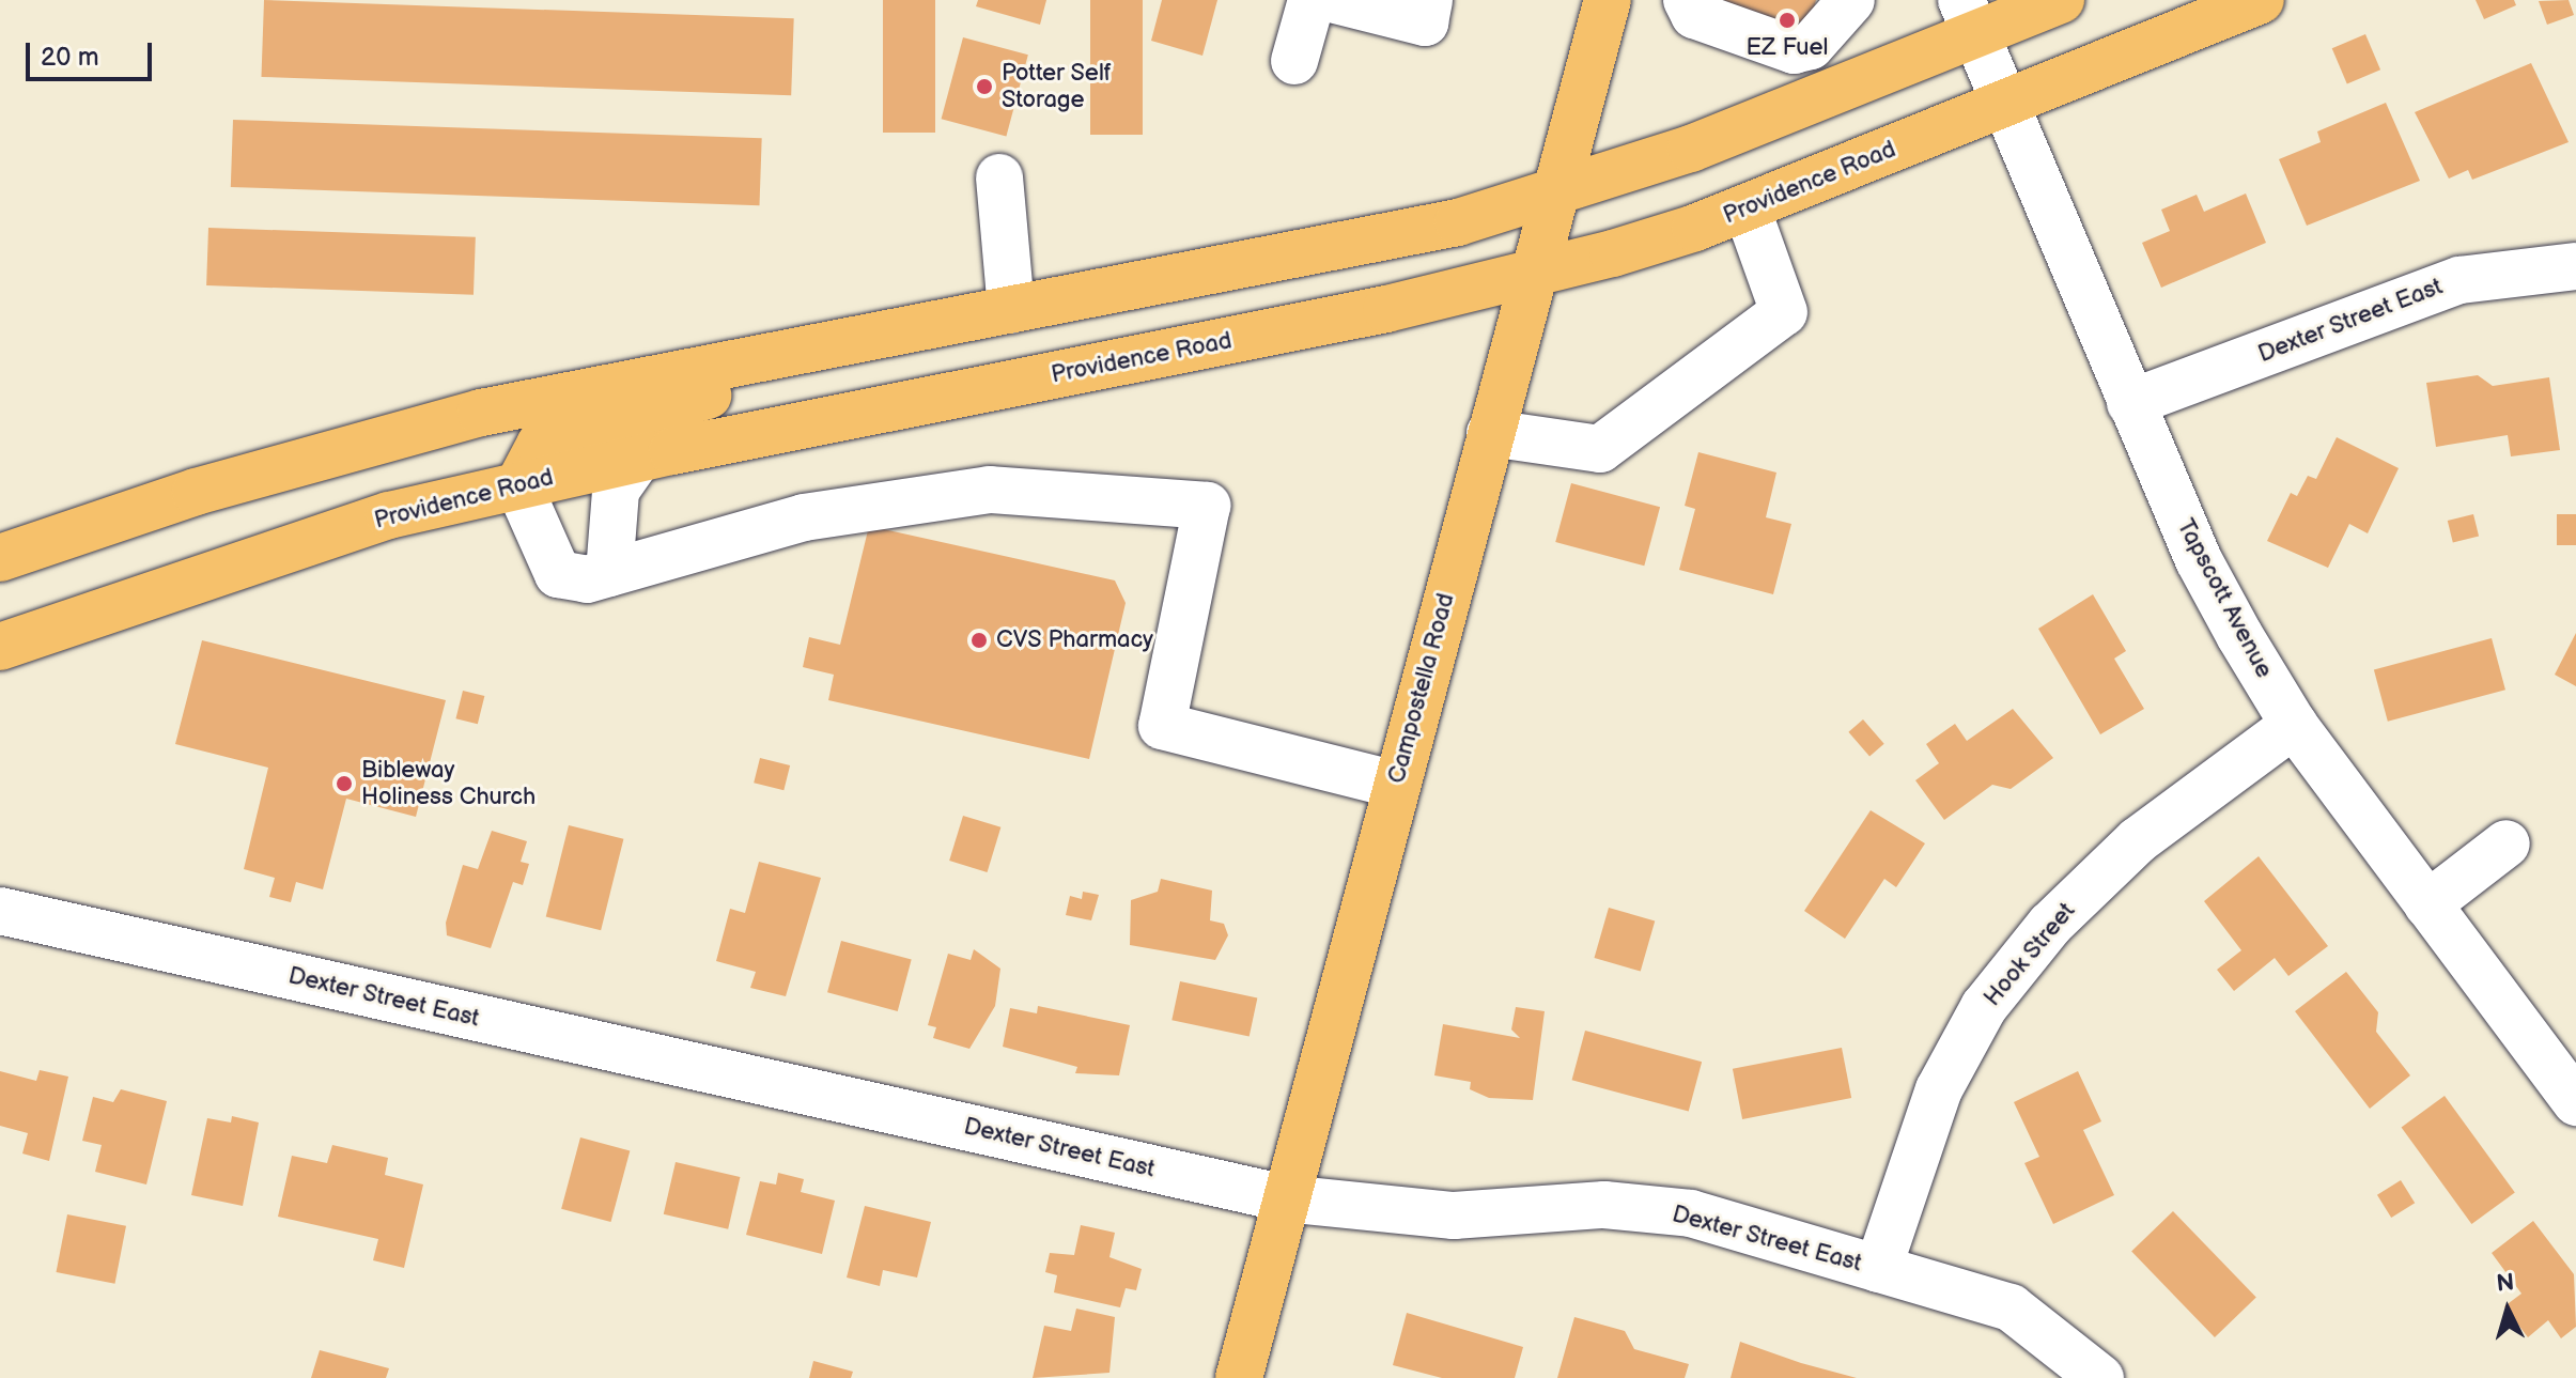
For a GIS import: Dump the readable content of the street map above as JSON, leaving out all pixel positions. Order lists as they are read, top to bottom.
{
  "streets": {
    "main road": ["Providence Road", "Campostella Road"],
    "street": ["Dexter Street East", "Tapscott Avenue", "Hook Street"]
  },
  "crossings": [
    ["Providence Road", "Tapscott Avenue"],
    ["Providence Road", "Campostella Road"],
    ["Dexter Street East", "Tapscott Avenue"],
    ["Dexter Street East", "Campostella Road"],
    ["Dexter Street East", "Hook Street"],
    ["Tapscott Avenue", "Hook Street"]
  ],
  "places": [
    "EZ Fuel",
    "Potter Self Storage",
    "CVS Pharmacy",
    "Bibleway Holiness Church"
  ],
  "scale_bar": "20 m",
  "north": "top"
}
